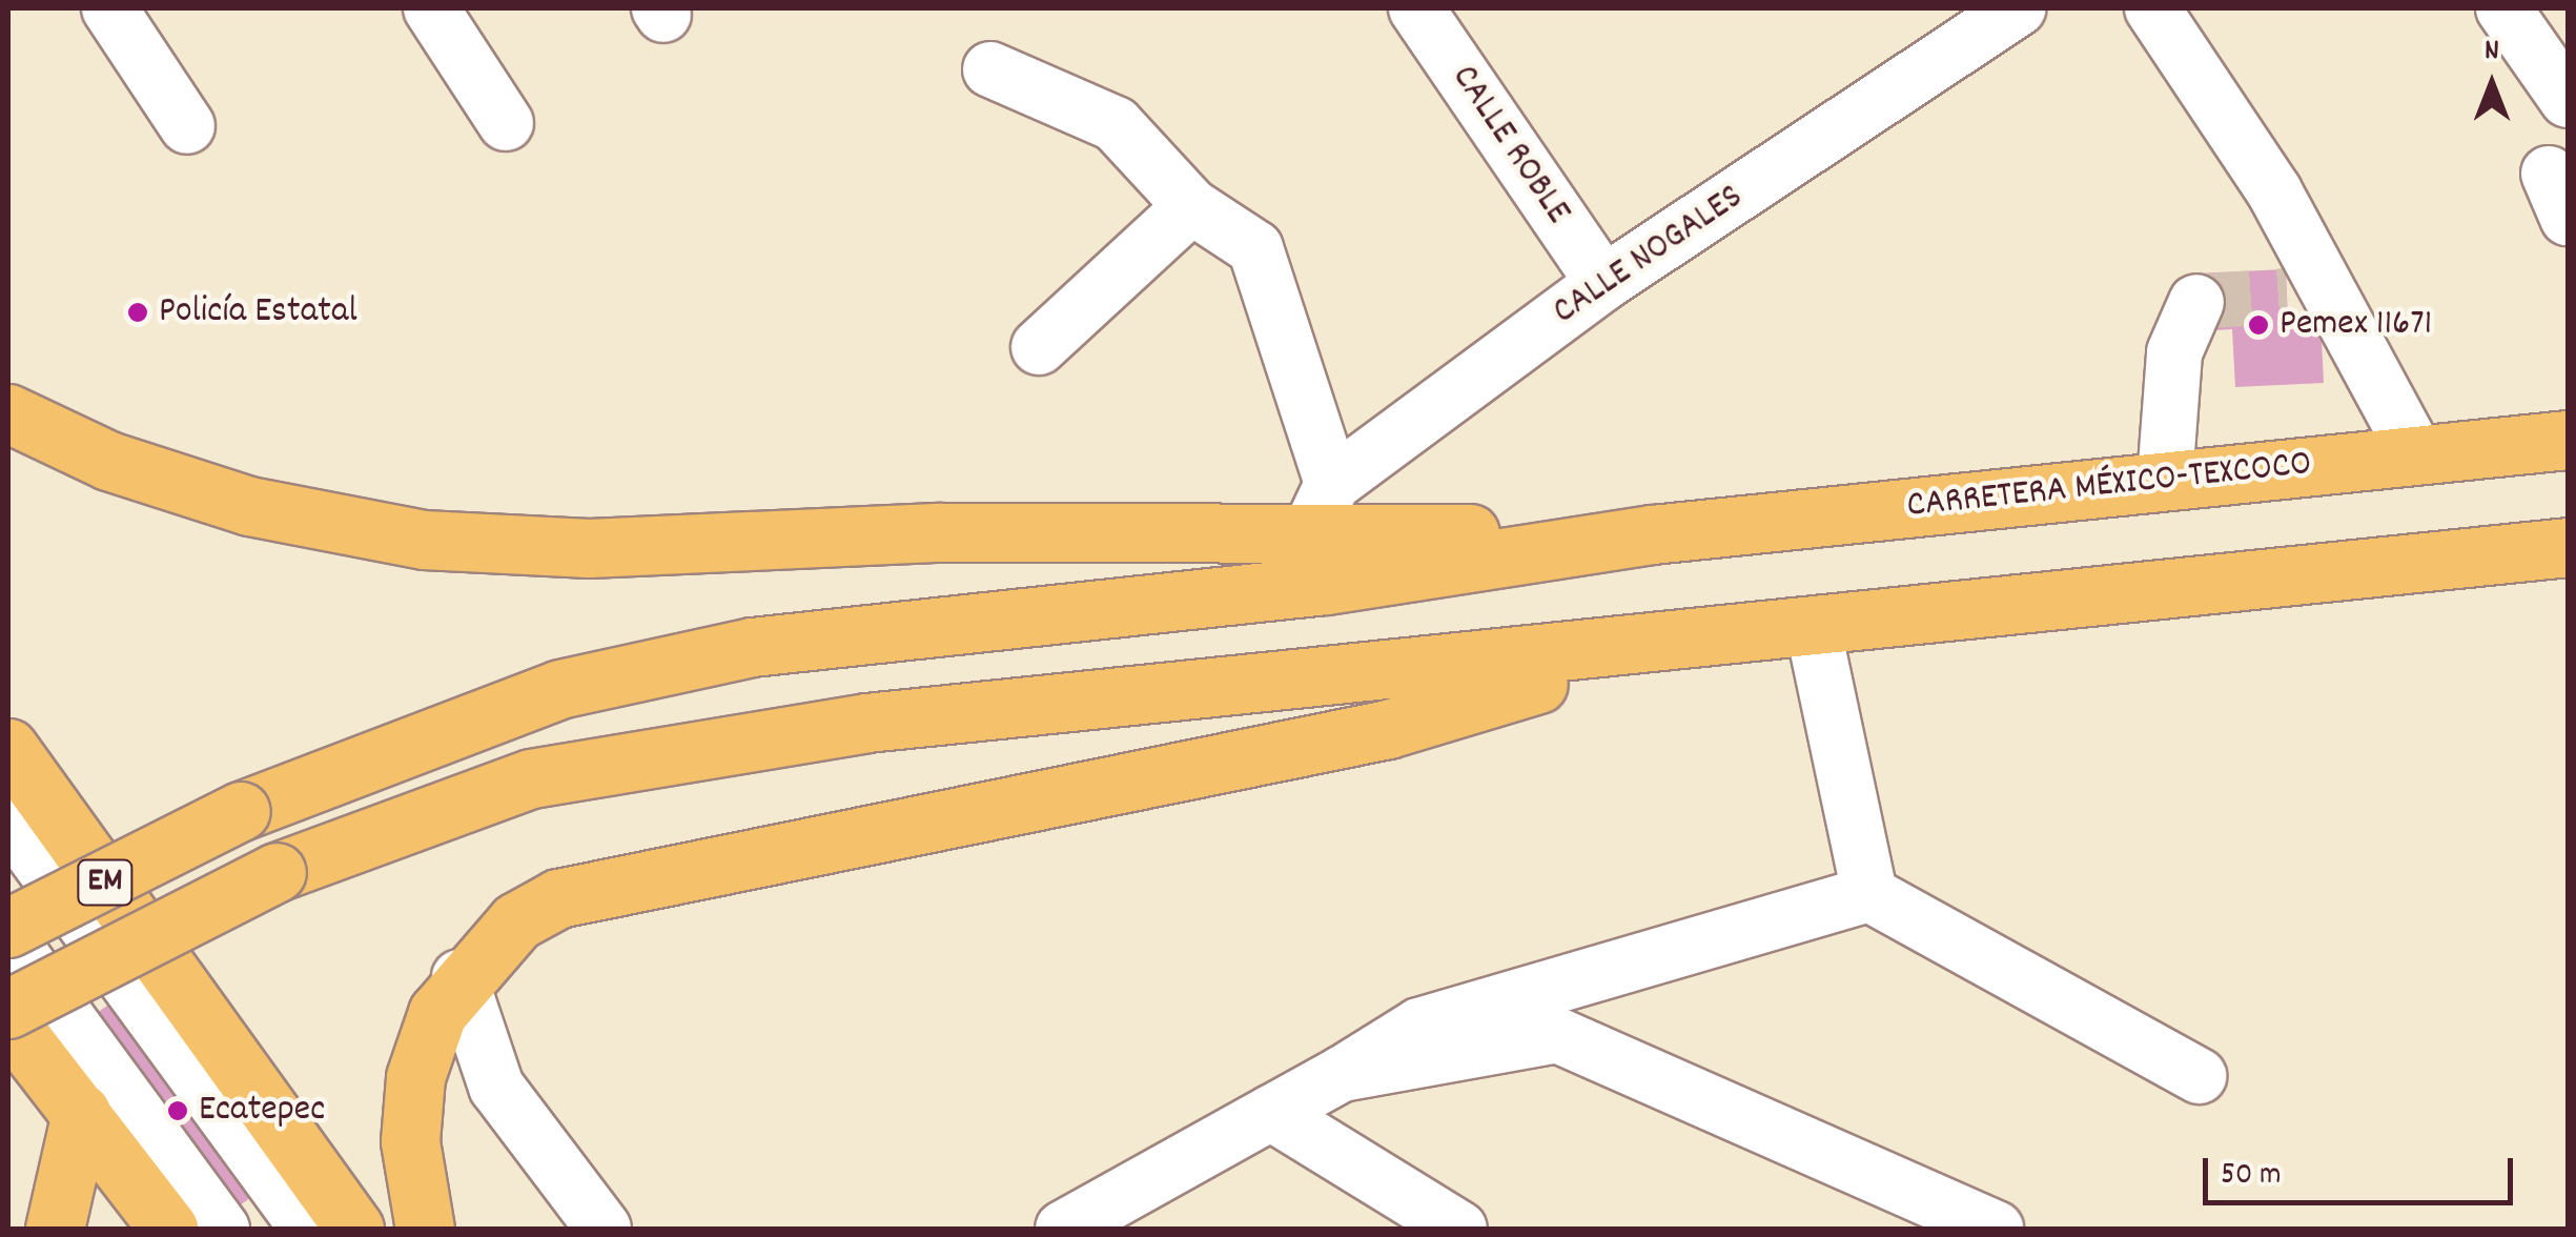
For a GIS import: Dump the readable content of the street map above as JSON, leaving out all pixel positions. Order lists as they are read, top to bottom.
{
  "streets": {
    "main road": ["CARRETERA MÉXICO-TEXCOCO", "EM"],
    "street": ["CALLE ROBLE", "CALLE NOGALES"]
  },
  "crossings": [
    ["CALLE ROBLE", "CALLE NOGALES"]
  ],
  "places": ["Policía Estatal", "Pemex 11671", "Ecatepec"],
  "scale_bar": "50 m",
  "north": "top"
}
